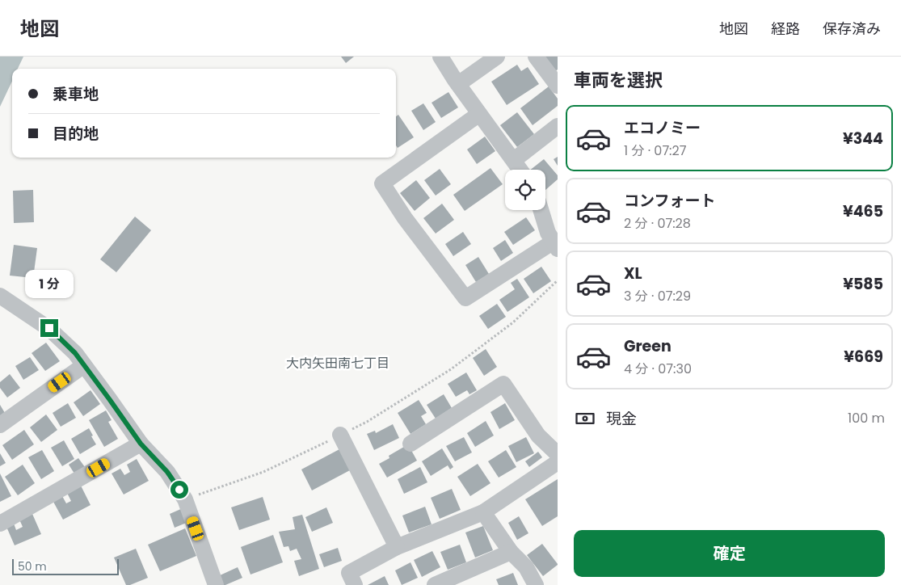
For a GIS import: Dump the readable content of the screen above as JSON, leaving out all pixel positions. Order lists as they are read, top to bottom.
{
  "districts": ["大内矢田南七丁目"],
  "scale_bar": "50 m",
  "page": {
    "header": "地図",
    "nav": ["地図", "経路", "保存済み"],
    "heading": "車両を選択",
    "banner": ["乗車地", "目的地"],
    "list": [
      {
        "name": "エコノミー",
        "note": "1 分 · 07:27",
        "value": "¥344"
      },
      {
        "name": "コンフォート",
        "note": "2 分 · 07:28",
        "value": "¥465"
      },
      {
        "name": "XL",
        "note": "3 分 · 07:29",
        "value": "¥585"
      },
      {
        "name": "Green",
        "note": "4 分 · 07:30",
        "value": "¥669"
      }
    ],
    "bubble": "1 分",
    "pay": ["現金", "100 m"],
    "buttons": "確定",
    "scale": "50 m"
  }
}
